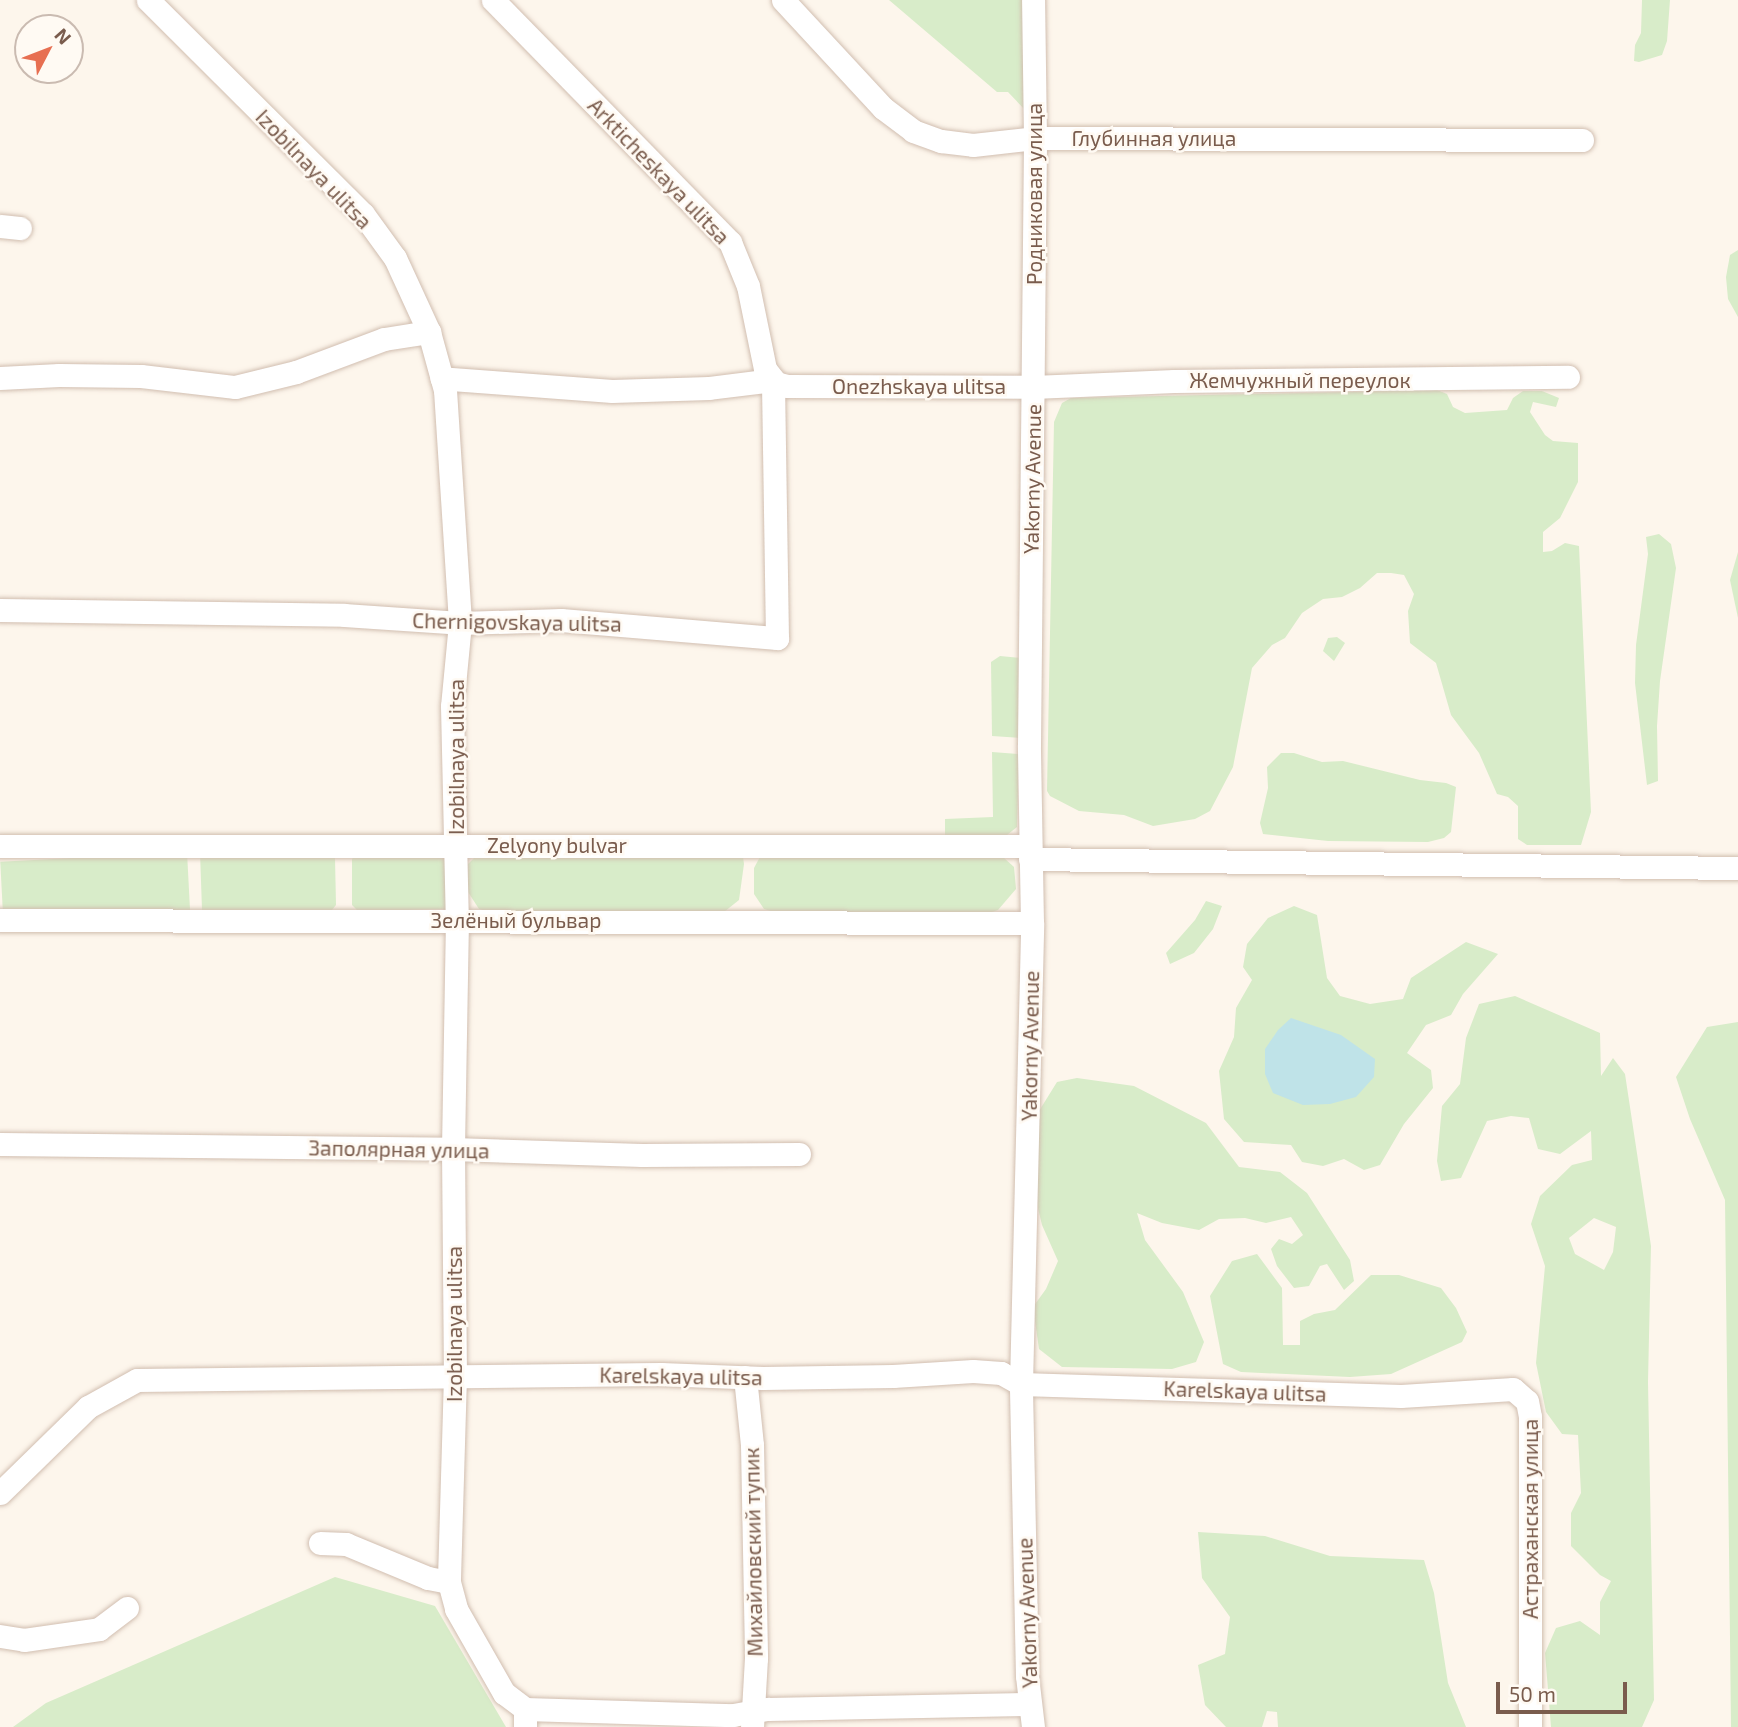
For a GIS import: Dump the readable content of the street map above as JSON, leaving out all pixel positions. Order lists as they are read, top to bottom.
{
  "streets": {
    "street": [
      "Глубинная улица",
      "Izobilnaya ulitsa",
      "Arkticheskaya ulitsa",
      "Родниковая улица",
      "Жемчужный переулок",
      "Onezhskaya ulitsa",
      "Yakorny Avenue",
      "Chernigovskaya ulitsa",
      "Zelyony bulvar",
      "Зелёный бульвар",
      "Заполярная улица",
      "Karelskaya ulitsa",
      "Астраханская улица",
      "Михайловский тупик"
    ]
  },
  "crossings": [
    ["Глубинная улица", "Родниковая улица"],
    ["Izobilnaya ulitsa", "Chernigovskaya ulitsa"],
    ["Izobilnaya ulitsa", "Zelyony bulvar"],
    ["Izobilnaya ulitsa", "Зелёный бульвар"],
    ["Izobilnaya ulitsa", "Заполярная улица"],
    ["Izobilnaya ulitsa", "Karelskaya ulitsa"],
    ["Arkticheskaya ulitsa", "Onezhskaya ulitsa"],
    ["Arkticheskaya ulitsa", "Chernigovskaya ulitsa"],
    ["Родниковая улица", "Жемчужный переулок"],
    ["Родниковая улица", "Onezhskaya ulitsa"],
    ["Родниковая улица", "Yakorny Avenue"],
    ["Жемчужный переулок", "Onezhskaya ulitsa"],
    ["Жемчужный переулок", "Yakorny Avenue"],
    ["Onezhskaya ulitsa", "Yakorny Avenue"],
    ["Onezhskaya ulitsa", "Chernigovskaya ulitsa"],
    ["Yakorny Avenue", "Zelyony bulvar"],
    ["Yakorny Avenue", "Зелёный бульвар"],
    ["Yakorny Avenue", "Karelskaya ulitsa"],
    ["Karelskaya ulitsa", "Астраханская улица"],
    ["Karelskaya ulitsa", "Михайловский тупик"]
  ],
  "scale_bar": "50 m",
  "north": "top right"
}
